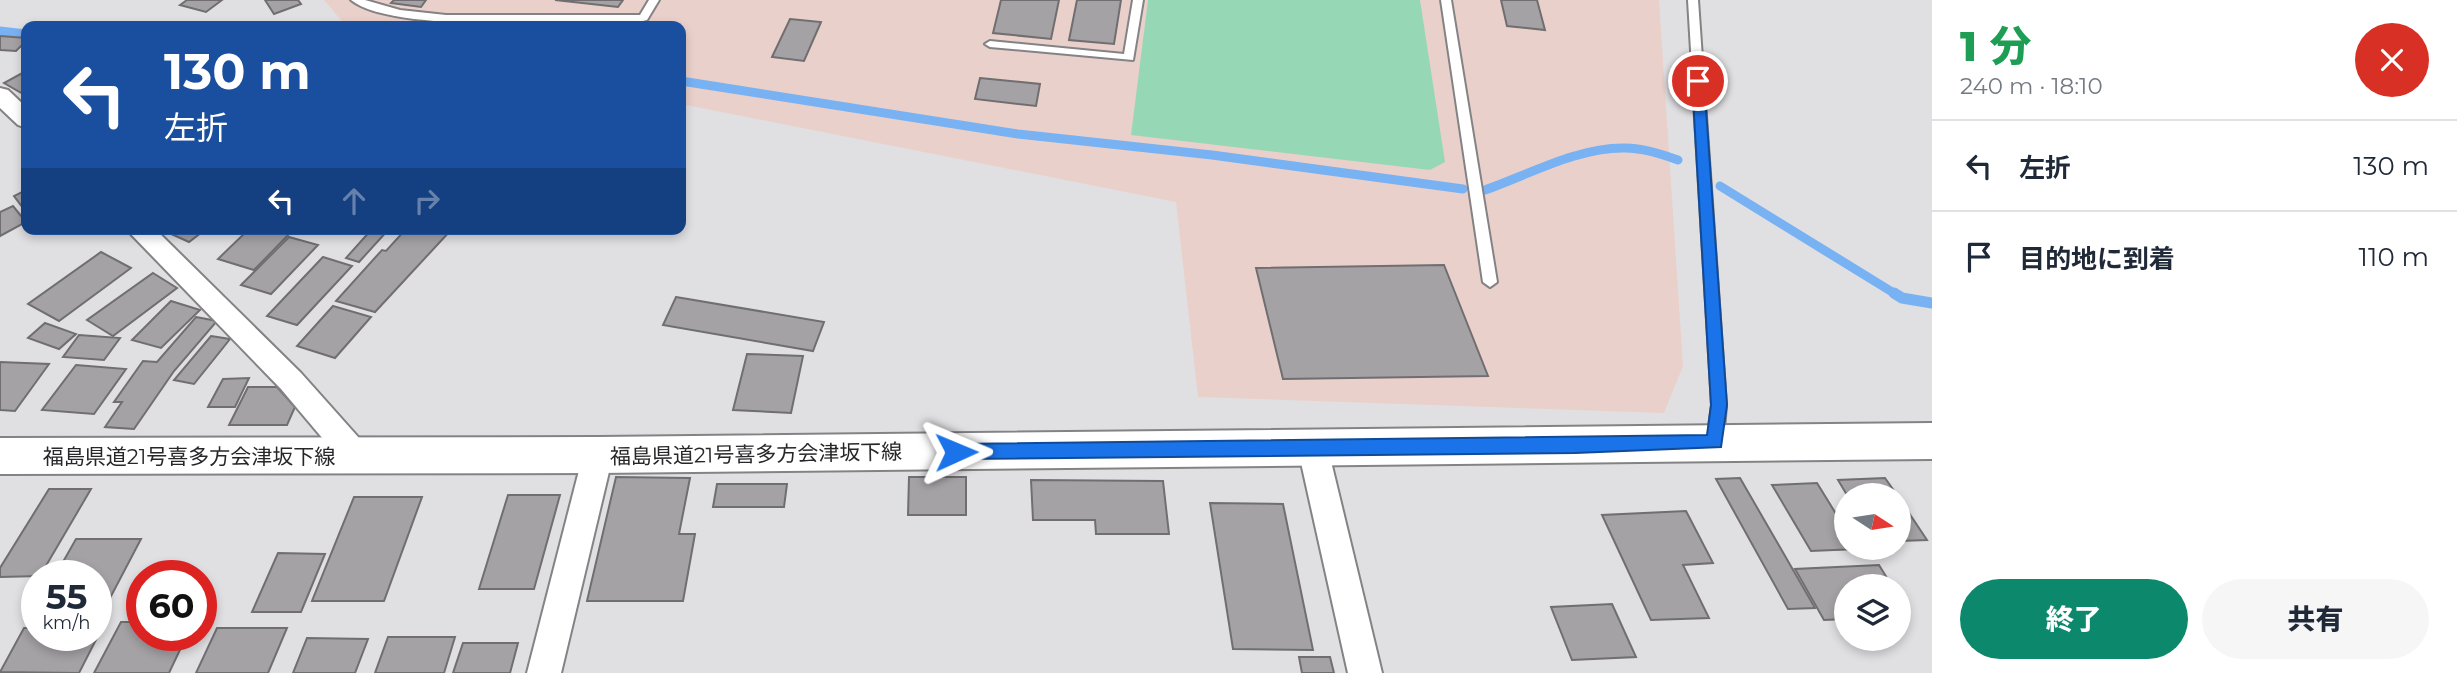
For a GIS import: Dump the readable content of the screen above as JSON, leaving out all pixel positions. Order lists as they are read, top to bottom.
{
  "streets": {
    "main road": ["福島県道21号喜多方会津坂下線"]
  },
  "north": "right",
  "page": {
    "heading": ["1 分", "240 m · 18:10"],
    "turn": ["130 m", "左折"],
    "list": [
      {
        "name": "左折",
        "value": "130 m"
      },
      {
        "name": "目的地に到着",
        "value": "110 m"
      }
    ],
    "speed": "55 km/h",
    "limit": "60",
    "buttons": ["終了", "共有"]
  }
}
